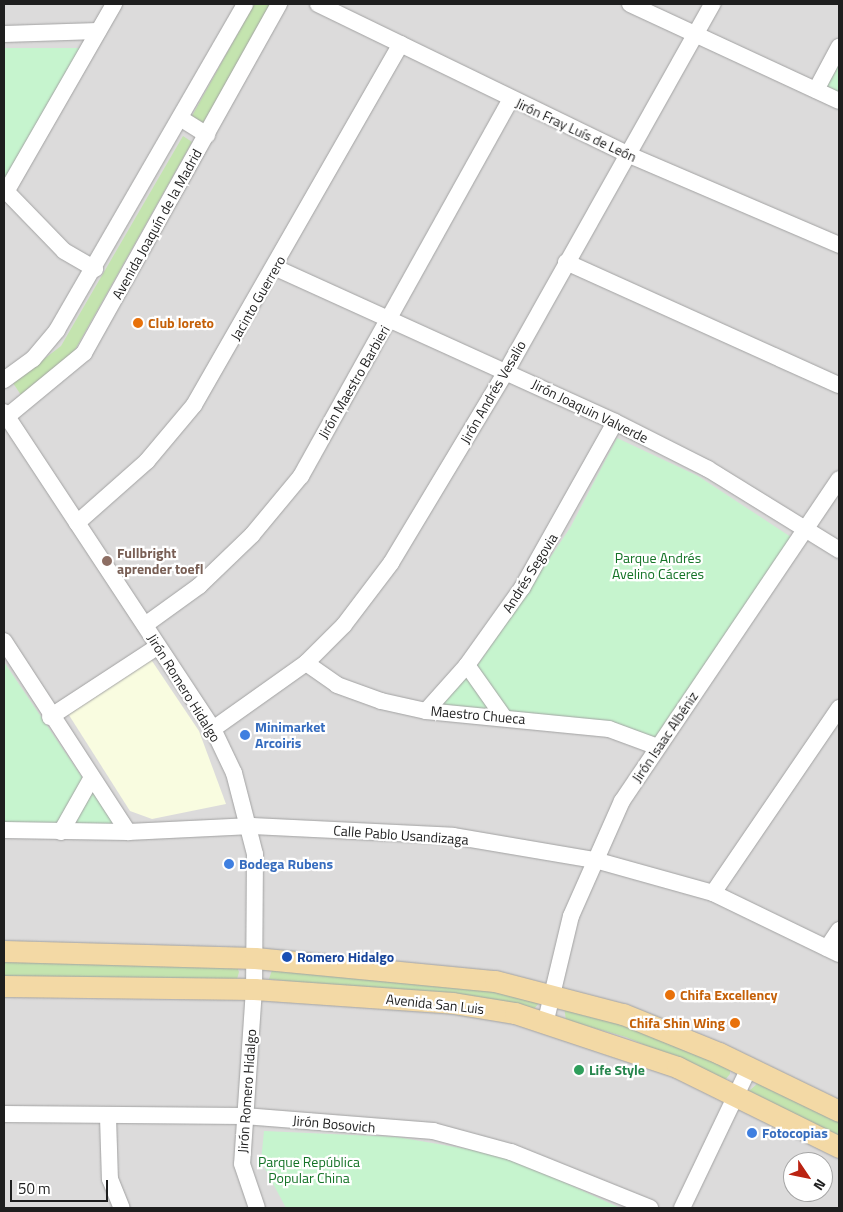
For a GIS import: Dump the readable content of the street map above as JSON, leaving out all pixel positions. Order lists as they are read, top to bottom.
{
  "streets": {
    "main road": ["Avenida San Luis"],
    "street": [
      "Jirón Fray Luís de León",
      "Avenida Joaquín de la Madrid",
      "Jacinto Guerrero",
      "Jirón Maestro Barbieri",
      "Jirón Andrés Vesalio",
      "Jirón Joaquin Valverde",
      "Andrés Segovia",
      "Jirón Romero Hidalgo",
      "Maestro Chueca",
      "Jirón Isaac Albéniz",
      "Calle Pablo Usandizaga",
      "Jirón Bosovich"
    ]
  },
  "crossings": [
    ["Jirón Fray Luís de León", "Jacinto Guerrero"],
    ["Jirón Fray Luís de León", "Jirón Maestro Barbieri"],
    ["Jirón Fray Luís de León", "Jirón Andrés Vesalio"],
    ["Avenida Joaquín de la Madrid", "Jirón Romero Hidalgo"],
    ["Jacinto Guerrero", "Jirón Joaquin Valverde"],
    ["Jacinto Guerrero", "Jirón Romero Hidalgo"],
    ["Jirón Maestro Barbieri", "Jirón Joaquin Valverde"],
    ["Jirón Maestro Barbieri", "Jirón Romero Hidalgo"],
    ["Jirón Andrés Vesalio", "Jirón Joaquin Valverde"],
    ["Jirón Andrés Vesalio", "Jirón Romero Hidalgo"],
    ["Jirón Andrés Vesalio", "Maestro Chueca"],
    ["Jirón Joaquin Valverde", "Andrés Segovia"],
    ["Jirón Joaquin Valverde", "Jirón Isaac Albéniz"],
    ["Andrés Segovia", "Maestro Chueca"],
    ["Jirón Romero Hidalgo", "Calle Pablo Usandizaga"],
    ["Jirón Romero Hidalgo", "Avenida San Luis"],
    ["Jirón Romero Hidalgo", "Jirón Bosovich"],
    ["Maestro Chueca", "Jirón Isaac Albéniz"],
    ["Jirón Isaac Albéniz", "Calle Pablo Usandizaga"],
    ["Jirón Isaac Albéniz", "Avenida San Luis"]
  ],
  "parks": ["Parque Andrés Avelino Cáceres", "Parque República Popular China"],
  "places": [
    "Club loreto",
    "Fullbright aprender toefl",
    "Minimarket Arcoiris",
    "Bodega Rubens",
    "Romero Hidalgo",
    "Chifa Excellency",
    "Chifa Shin Wing",
    "Life Style",
    "Fotocopias"
  ],
  "scale_bar": "50 m",
  "north": "bottom right"
}
